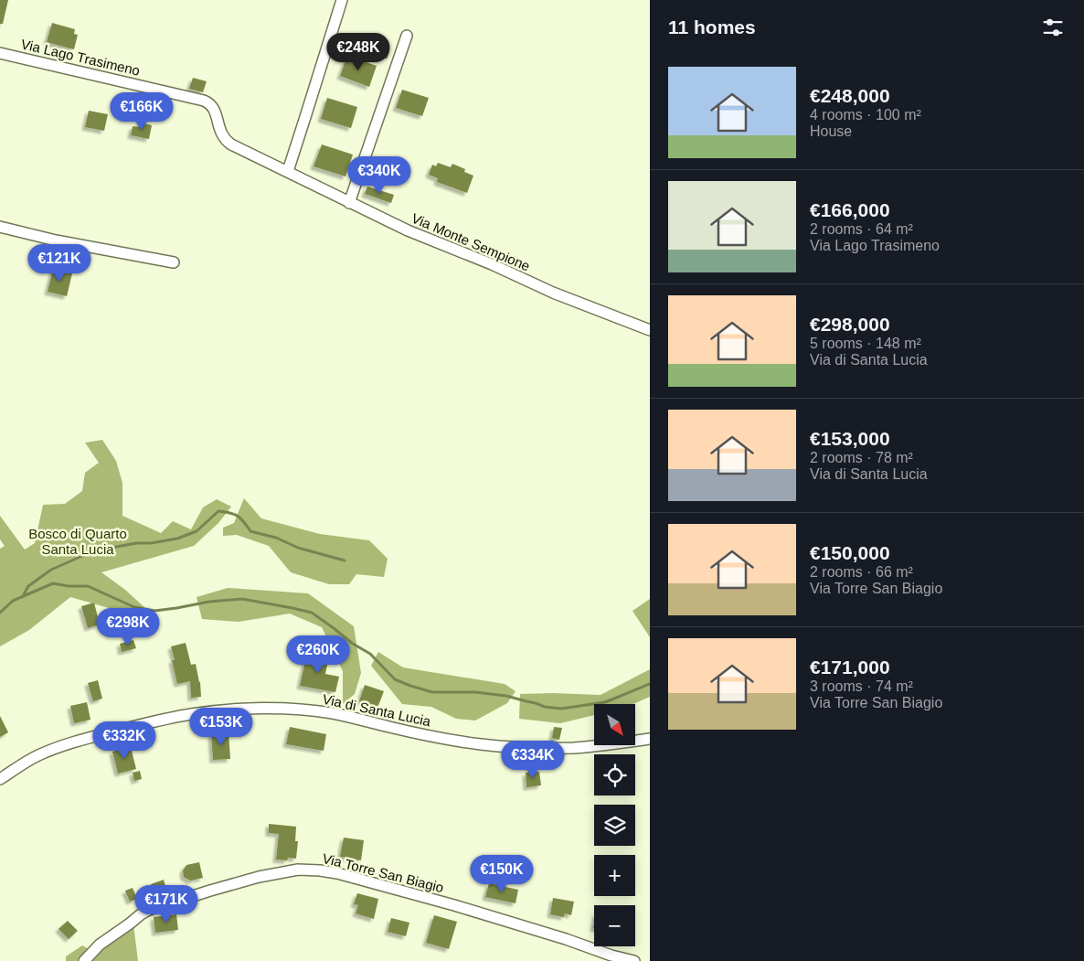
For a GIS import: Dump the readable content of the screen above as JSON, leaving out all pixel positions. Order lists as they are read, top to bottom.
{
  "streets": {
    "street": [
      "Via Lago Trasimeno",
      "Via Monte Sempione",
      "Via di Santa Lucia",
      "Via Torre San Biagio"
    ]
  },
  "crossings": [
    ["Via Lago Trasimeno", "Via Monte Sempione"]
  ],
  "parks": ["Bosco di Quarto Santa Lucia"],
  "north": "bottom right",
  "page": {
    "heading": "11 homes",
    "price": [
      "€248K",
      "€166K",
      "€340K",
      "€121K",
      "€298K",
      "€260K",
      "€153K",
      "€332K",
      "€334K",
      "€150K",
      "€171K"
    ],
    "list": [
      {
        "name": "€248,000",
        "note": "4 rooms · 100 m² · House"
      },
      {
        "name": "€166,000",
        "note": "2 rooms · 64 m² · Via Lago Trasimeno"
      },
      {
        "name": "€298,000",
        "note": "5 rooms · 148 m² · Via di Santa Lucia"
      },
      {
        "name": "€153,000",
        "note": "2 rooms · 78 m² · Via di Santa Lucia"
      },
      {
        "name": "€150,000",
        "note": "2 rooms · 66 m² · Via Torre San Biagio"
      },
      {
        "name": "€171,000",
        "note": "3 rooms · 74 m² · Via Torre San Biagio"
      }
    ],
    "map_buttons": ["+", "−"]
  }
}
